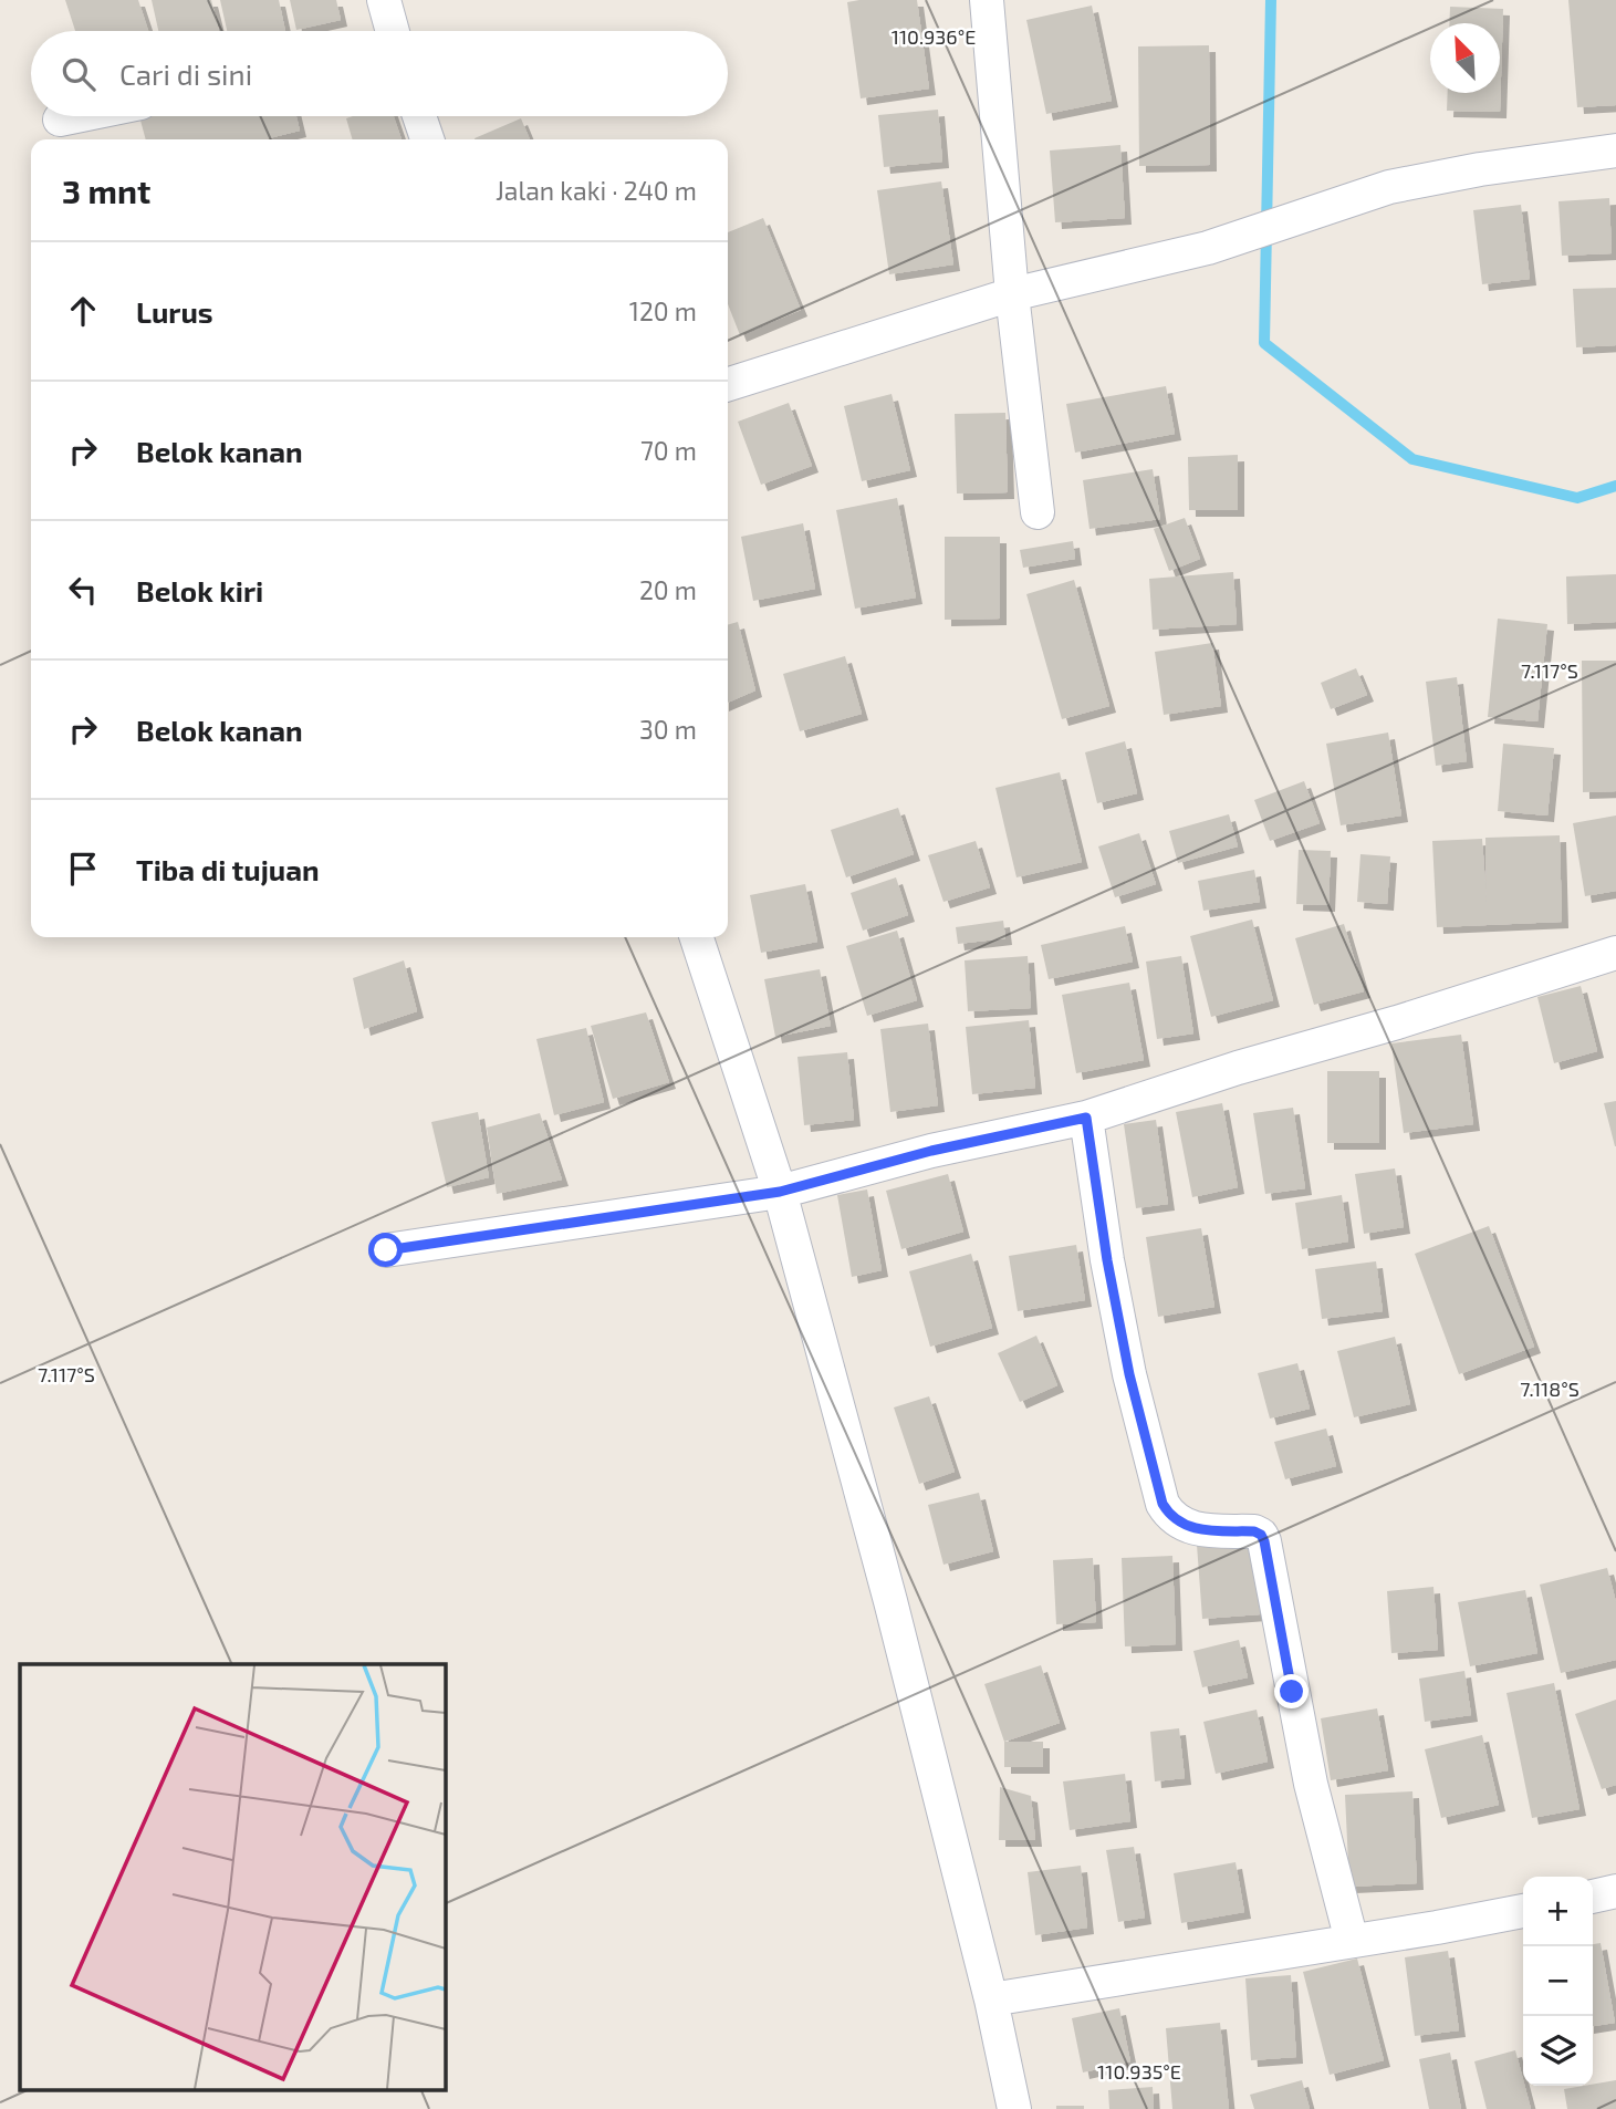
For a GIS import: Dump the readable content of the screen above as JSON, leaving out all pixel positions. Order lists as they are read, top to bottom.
{
  "north": "top left",
  "page": {
    "search": "Cari di sini",
    "heading": ["3 mnt", "Jalan kaki · 240 m"],
    "list": [
      ["Lurus", "120 m"],
      ["Belok kanan", "70 m"],
      ["Belok kiri", "20 m"],
      ["Belok kanan", "30 m"],
      "Tiba di tujuan"
    ],
    "map_buttons": ["+", "−"]
  },
  "coordinates": [
    "110.936°E",
    "7.117°S",
    "7.118°S",
    "110.935°E"
  ]
}
